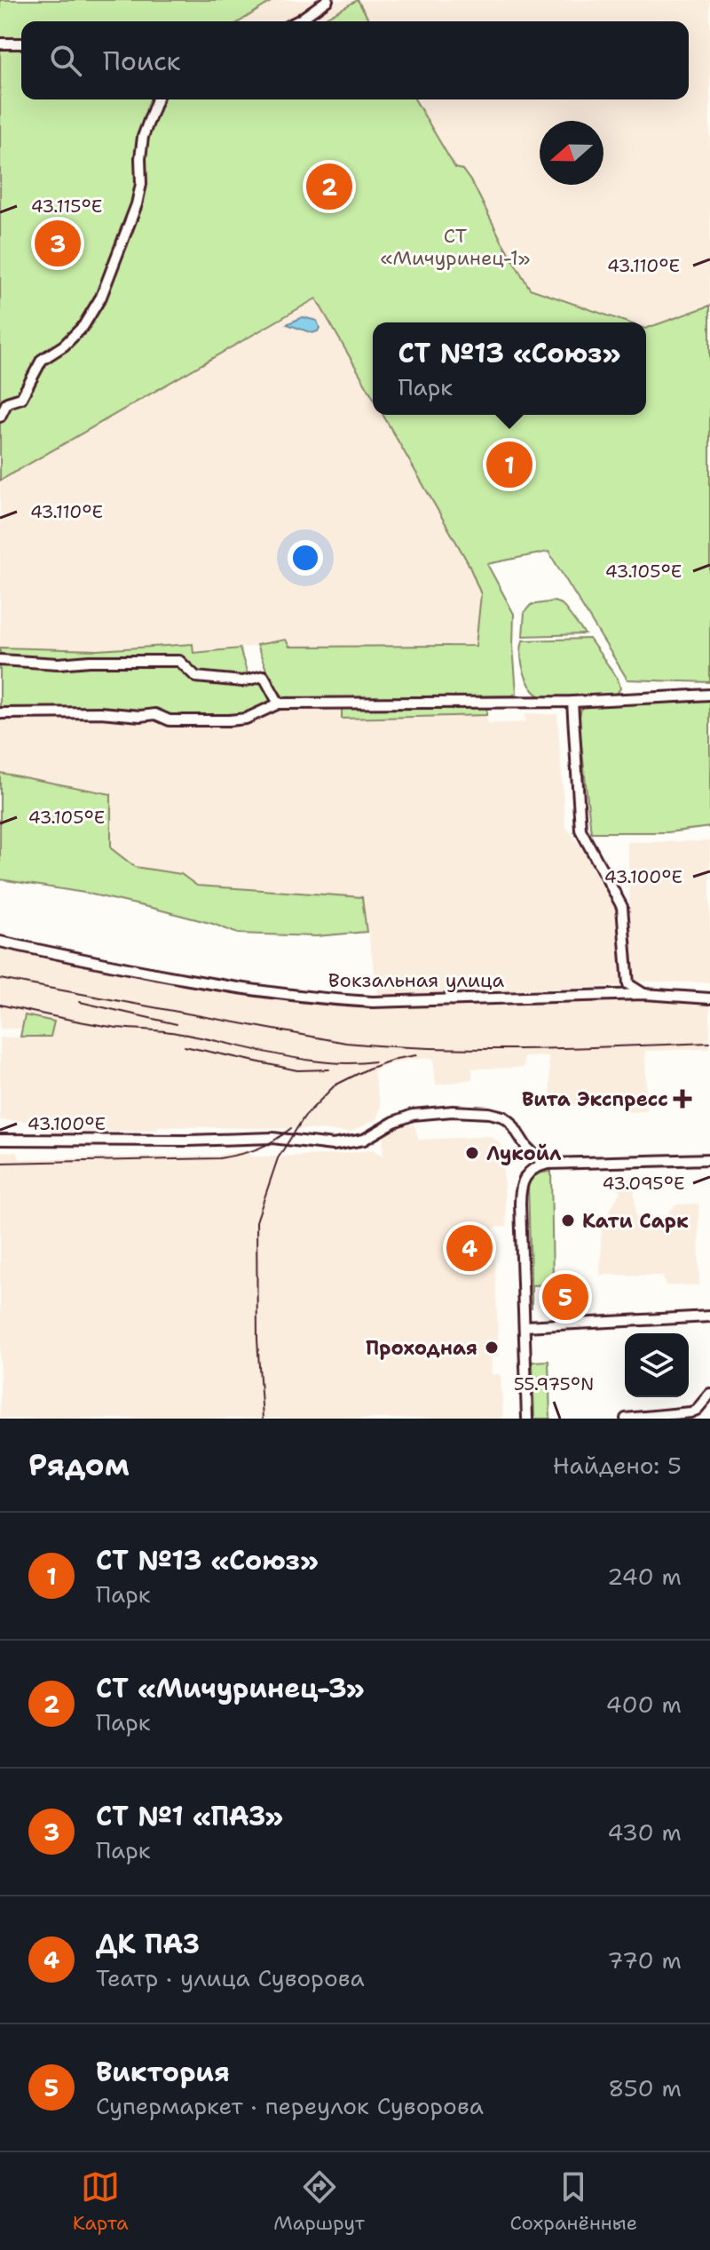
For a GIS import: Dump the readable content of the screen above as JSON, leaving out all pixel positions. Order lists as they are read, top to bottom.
{
  "streets": {
    "street": ["Вокзальная улица"]
  },
  "parks": ["СТ «Мичуринец-1»"],
  "places": {
    "health": ["Вита Экспресс"],
    "other": ["Лукойл", "Кати Сарк", "Проходная"]
  },
  "north": "left",
  "page": {
    "search": "Поиск",
    "pins": [
      "2",
      "3",
      "1",
      "4",
      "5"
    ],
    "popup": ["СТ №13 «Союз»", "Парк"],
    "heading": ["Рядом", "Найдено: 5"],
    "list": [
      {
        "mark": "1",
        "name": "СТ №13 «Союз»",
        "note": "Парк",
        "value": "240 m"
      },
      {
        "mark": "2",
        "name": "СТ «Мичуринец-3»",
        "note": "Парк",
        "value": "400 m"
      },
      {
        "mark": "3",
        "name": "СТ №1 «ПАЗ»",
        "note": "Парк",
        "value": "430 m"
      },
      {
        "mark": "4",
        "name": "ДК ПАЗ",
        "note": "Театр · улица Суворова",
        "value": "770 m"
      },
      {
        "mark": "5",
        "name": "Виктория",
        "note": "Супермаркет · переулок Суворова",
        "value": "850 m"
      }
    ],
    "nav": ["Карта", "Маршрут", "Сохранённые"]
  },
  "coordinates": [
    "43.115°E",
    "43.110°E",
    "43.105°E",
    "43.100°E",
    "43.095°E",
    "55.975°N"
  ]
}
